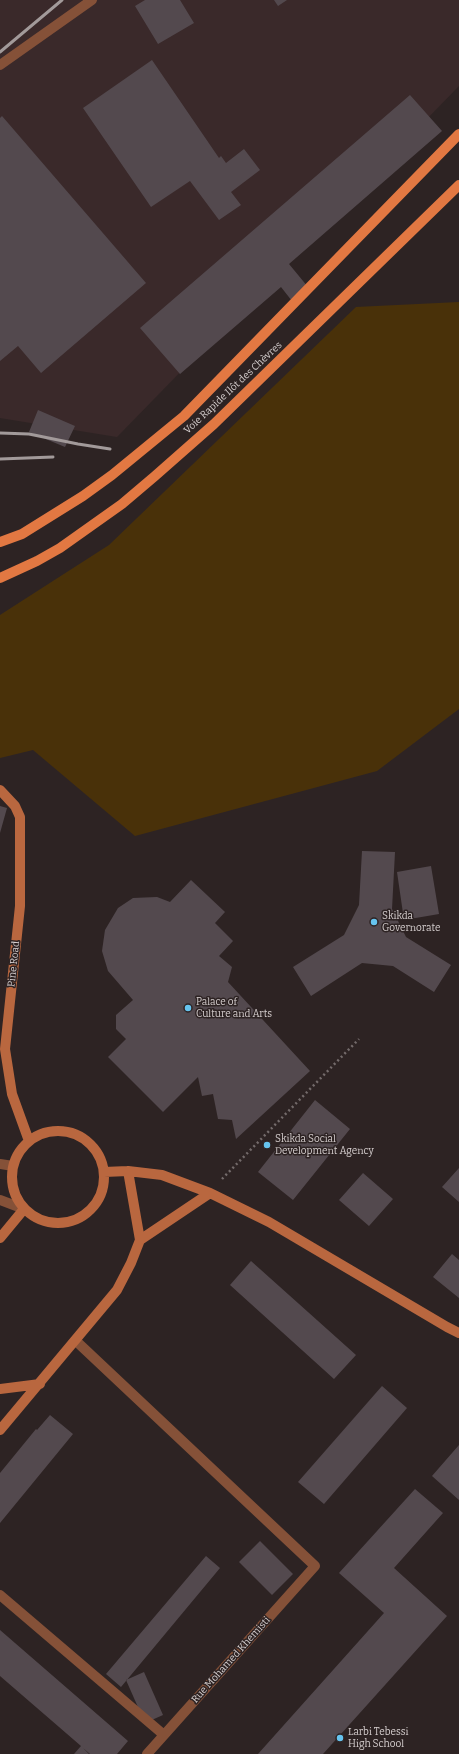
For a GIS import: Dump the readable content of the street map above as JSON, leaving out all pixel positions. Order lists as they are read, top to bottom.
{
  "streets": {
    "main road": ["Voie Rapide Ilôt des Chèvres", "Pine Road"],
    "street": ["Rue Mohamed Khemisti"]
  },
  "places": [
    "Skikda Governorate",
    "Palace of Culture and Arts",
    "Skikda Social Development Agency",
    "Larbi Tebessi High School"
  ]
}
